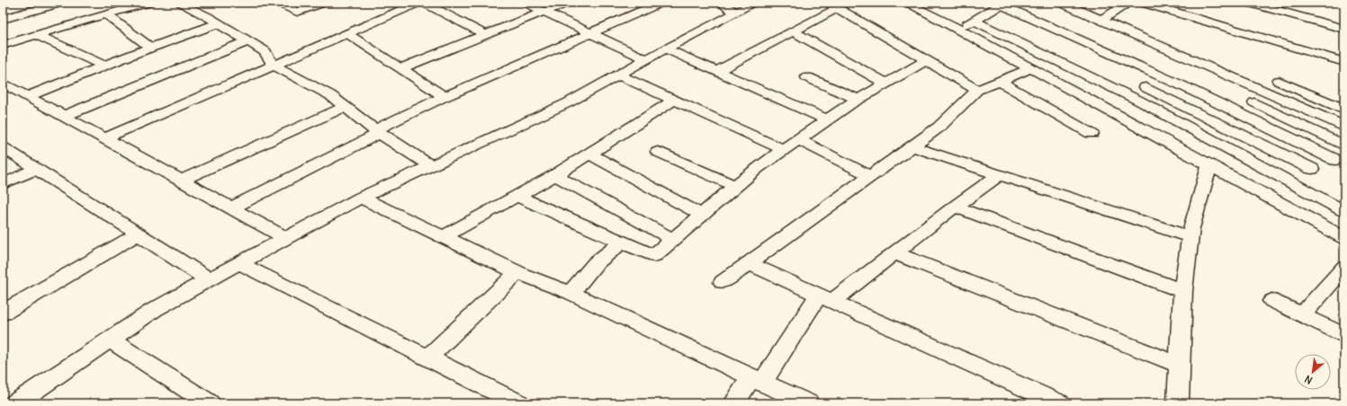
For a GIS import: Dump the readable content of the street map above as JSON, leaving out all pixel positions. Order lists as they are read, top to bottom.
{
  "north": "bottom left"
}
